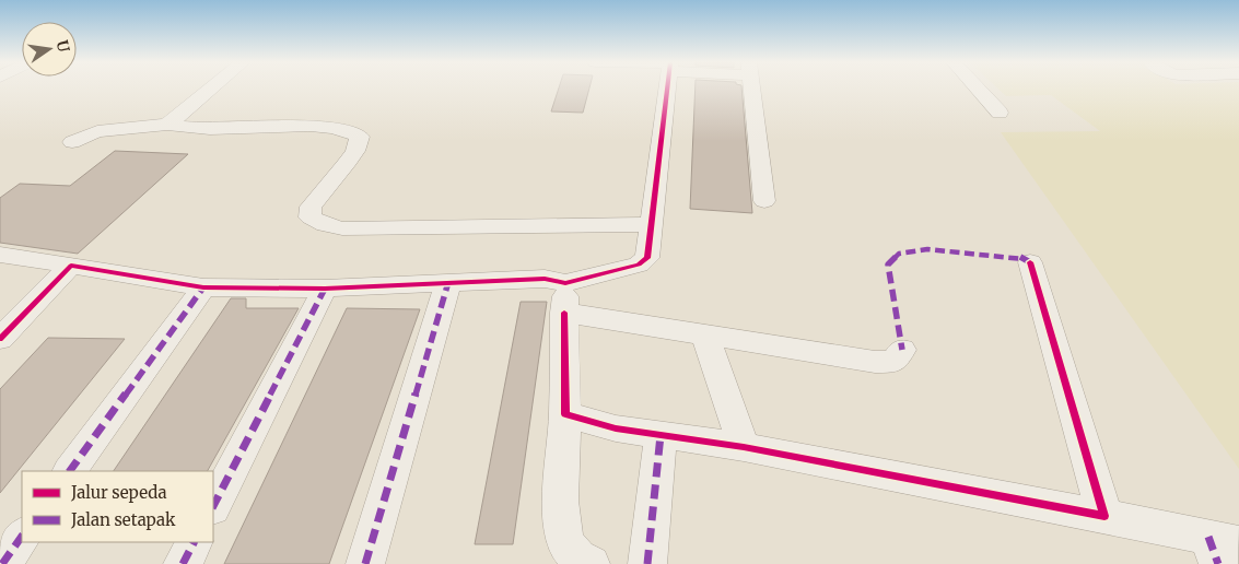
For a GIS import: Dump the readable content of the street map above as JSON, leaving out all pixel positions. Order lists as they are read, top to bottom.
{
  "legend": ["Jalur sepeda", "Jalan setapak"],
  "north": "right"
}
